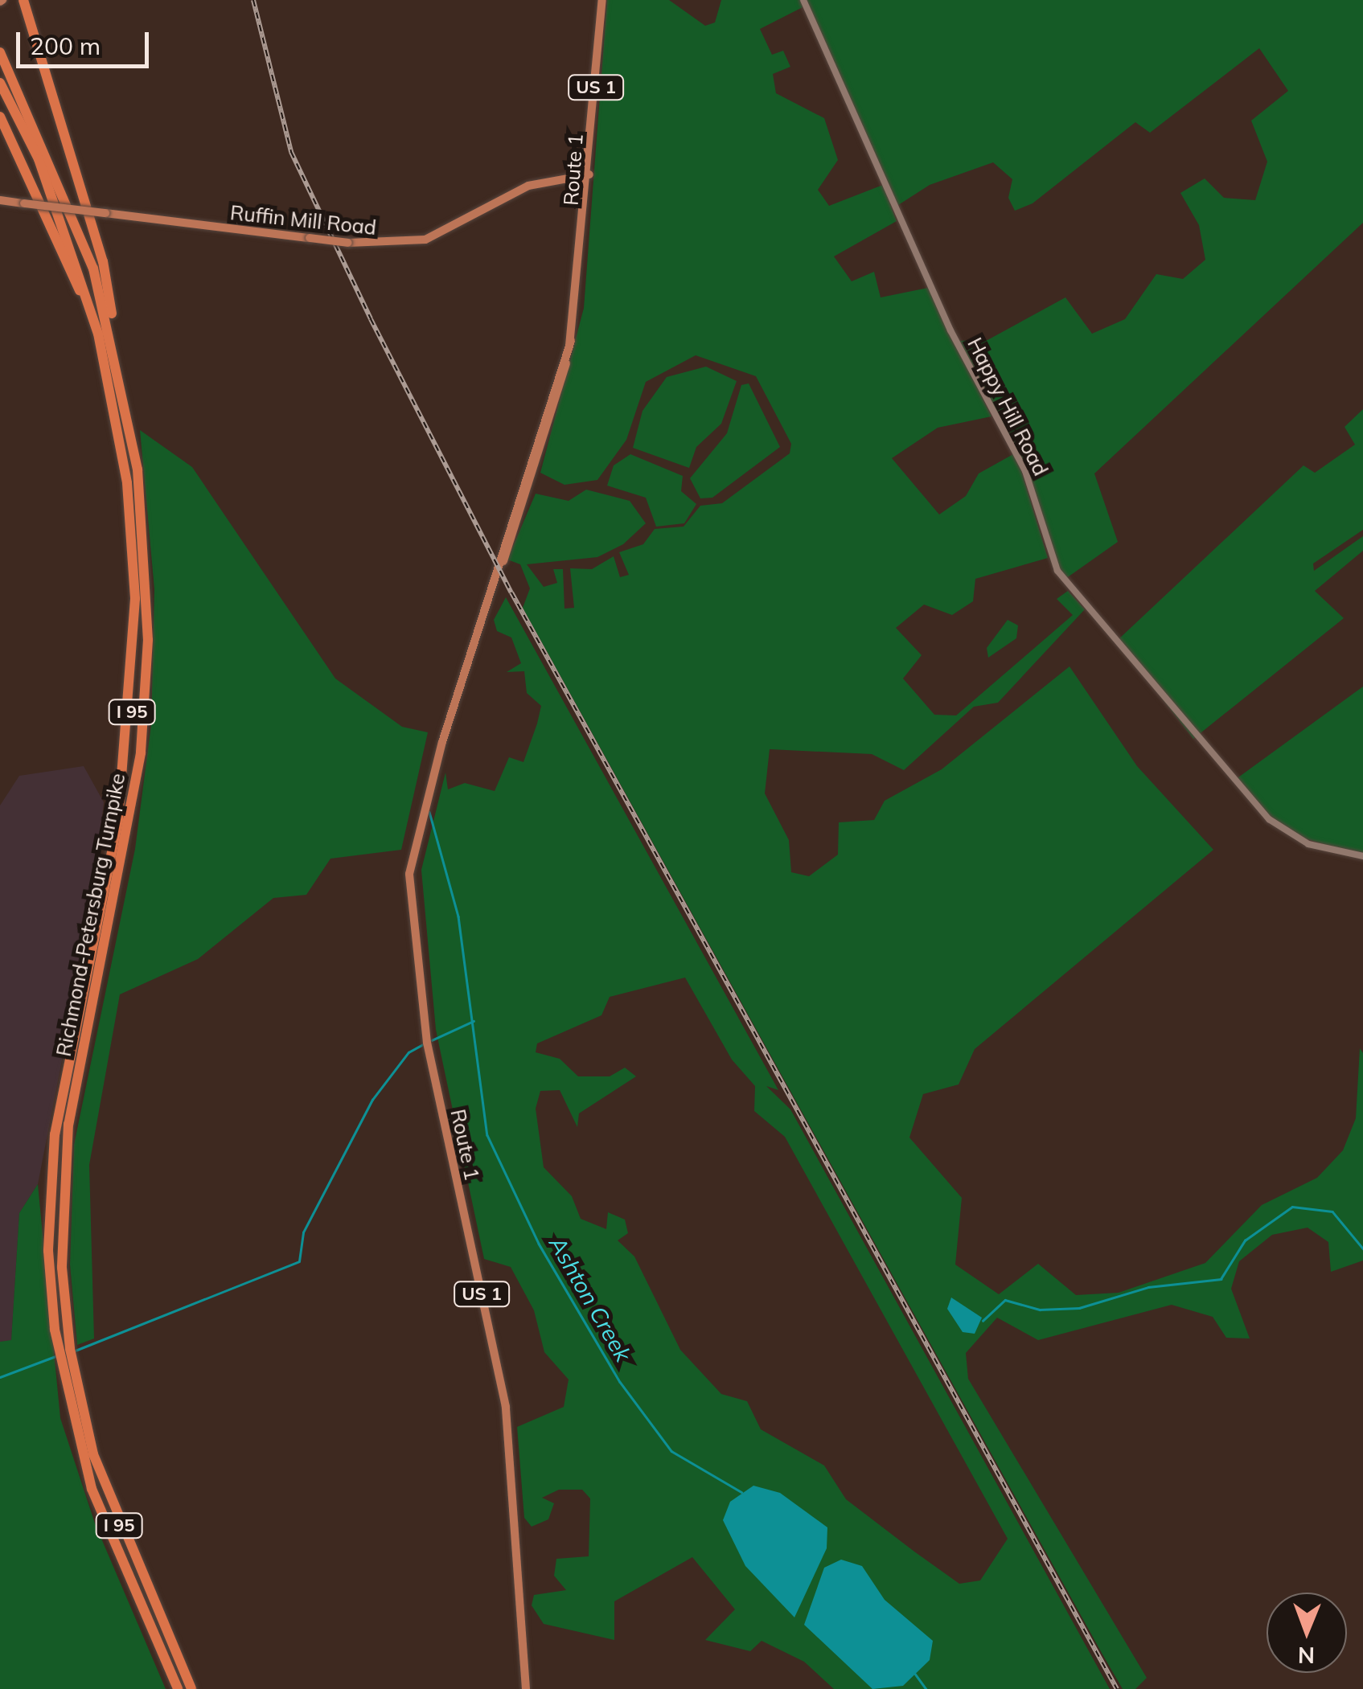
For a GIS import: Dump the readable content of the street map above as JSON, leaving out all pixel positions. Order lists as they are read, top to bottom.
{
  "streets": {
    "highway": ["I 95", "Richmond-Petersburg Turnpike"],
    "main road": ["US 1", "Route 1", "Ruffin Mill Road"],
    "street": ["Happy Hill Road"]
  },
  "crossings": [
    ["Route 1", "Ruffin Mill Road"]
  ],
  "water": ["Ashton Creek"],
  "scale_bar": "200 m",
  "north": "bottom"
}
